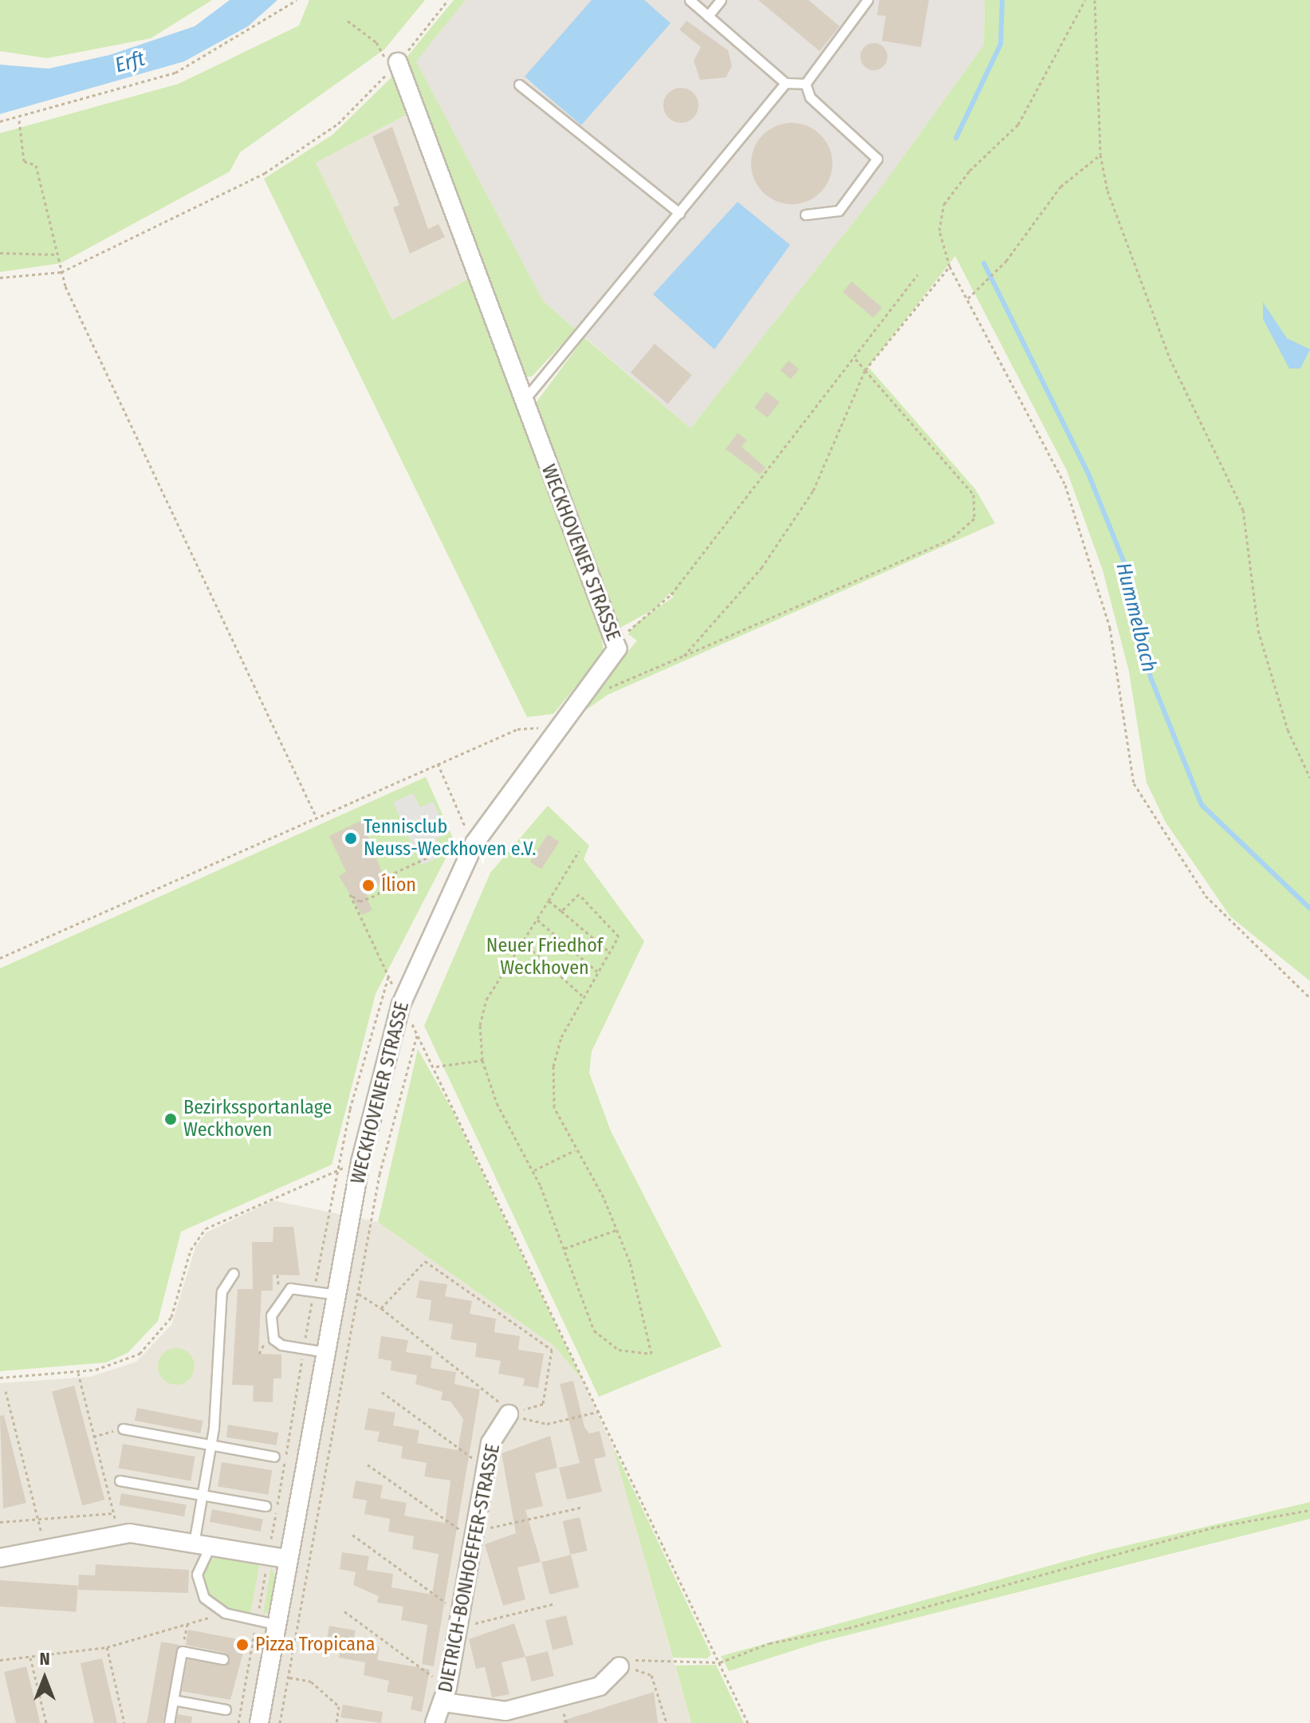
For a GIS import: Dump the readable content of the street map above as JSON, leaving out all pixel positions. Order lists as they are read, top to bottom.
{
  "streets": {
    "street": ["WECKHOVENER STRASSE", "DIETRICH-BONHOEFFER-STRASSE"]
  },
  "water": ["Erft", "Hummelbach"],
  "parks": ["Neuer Friedhof Weckhoven"],
  "places": [
    "Tennisclub Neuss-Weckhoven e.V.",
    "Ílion",
    "Bezirkssportanlage Weckhoven",
    "Pizza Tropicana"
  ],
  "north": "top"
}
